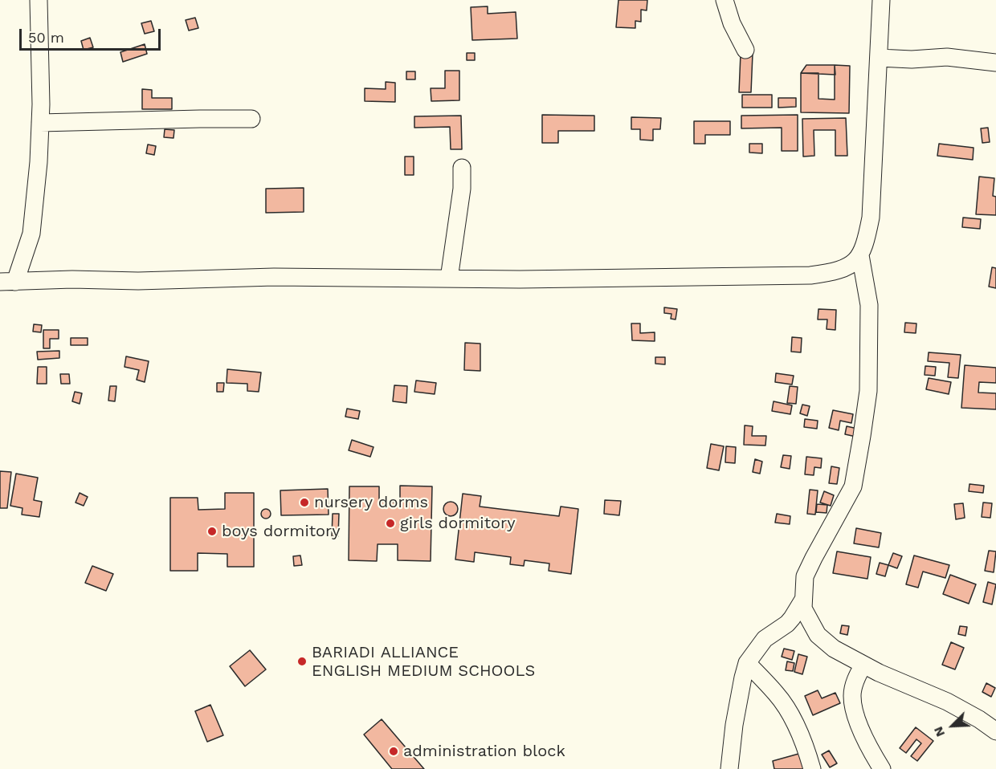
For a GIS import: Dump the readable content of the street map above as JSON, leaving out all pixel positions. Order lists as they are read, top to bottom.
{
  "places": [
    "nursery dorms",
    "girls dormitory",
    "boys dormitory",
    "BARIADI ALLIANCE ENGLISH MEDIUM SCHOOLS",
    "administration block"
  ],
  "scale_bar": "50 m",
  "north": "bottom left"
}
